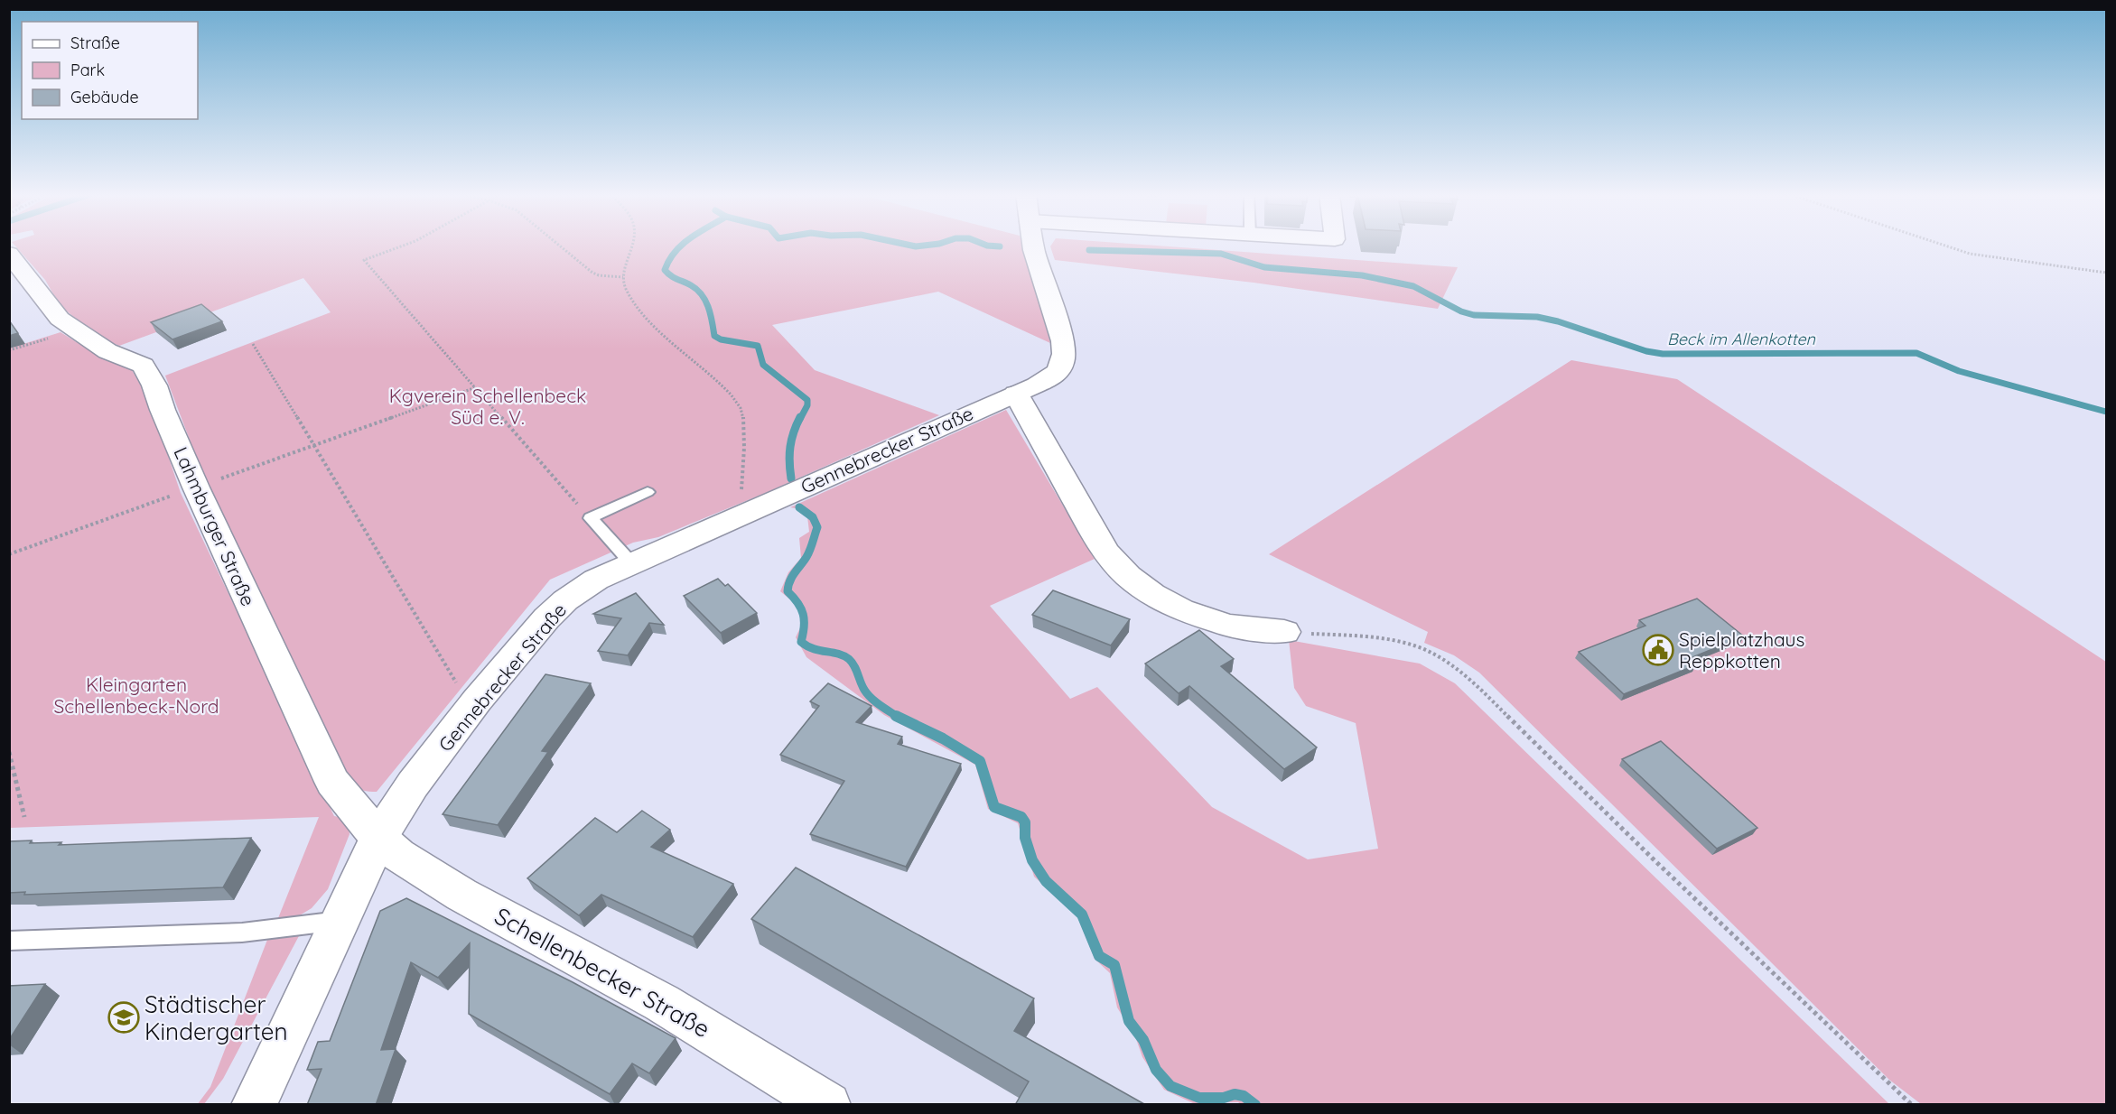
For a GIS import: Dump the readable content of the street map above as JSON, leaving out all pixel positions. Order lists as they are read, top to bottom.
{
  "streets": {
    "street": ["Gennebrecker Straße", "Lahmburger Straße", "Schellenbecker Straße"]
  },
  "crossings": [
    ["Gennebrecker Straße", "Lahmburger Straße"],
    ["Gennebrecker Straße", "Schellenbecker Straße"],
    ["Lahmburger Straße", "Schellenbecker Straße"]
  ],
  "water": ["Beck im Allenkotten"],
  "parks": ["Kgverein Schellenbeck Süd e. V.", "Kleingarten Schellenbeck-Nord"],
  "places": {
    "public building": ["Spielplatzhaus Reppkotten"],
    "school or university": ["Städtischer Kindergarten"]
  },
  "legend": ["Straße", "Park", "Gebäude"]
}
